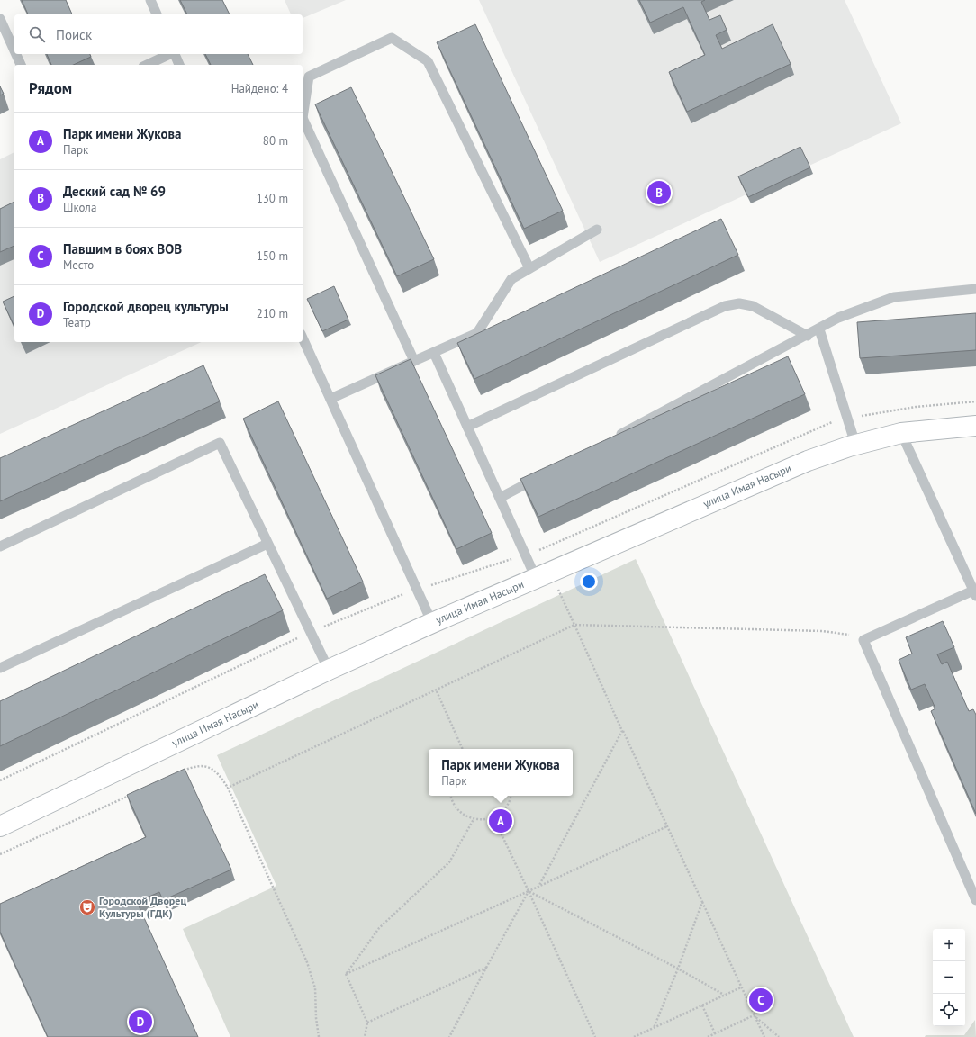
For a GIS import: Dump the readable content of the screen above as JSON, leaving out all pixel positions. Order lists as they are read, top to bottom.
{
  "streets": {
    "street": ["улица Имая Насыри"]
  },
  "places": {
    "theatre": ["Городской Дворец Культуры (ГДК)"]
  },
  "page": {
    "search": "Поиск",
    "heading": ["Рядом", "Найдено: 4"],
    "list": [
      {
        "mark": "A",
        "name": "Парк имени Жукова",
        "note": "Парк",
        "value": "80 m"
      },
      {
        "mark": "B",
        "name": "Деский сад № 69",
        "note": "Школа",
        "value": "130 m"
      },
      {
        "mark": "C",
        "name": "Павшим в боях ВОВ",
        "note": "Место",
        "value": "150 m"
      },
      {
        "mark": "D",
        "name": "Городской дворец культуры",
        "note": "Театр",
        "value": "210 m"
      }
    ],
    "pins": [
      "B",
      "A",
      "C",
      "D"
    ],
    "popup": ["Парк имени Жукова", "Парк"],
    "map_buttons": ["+", "−"]
  }
}
